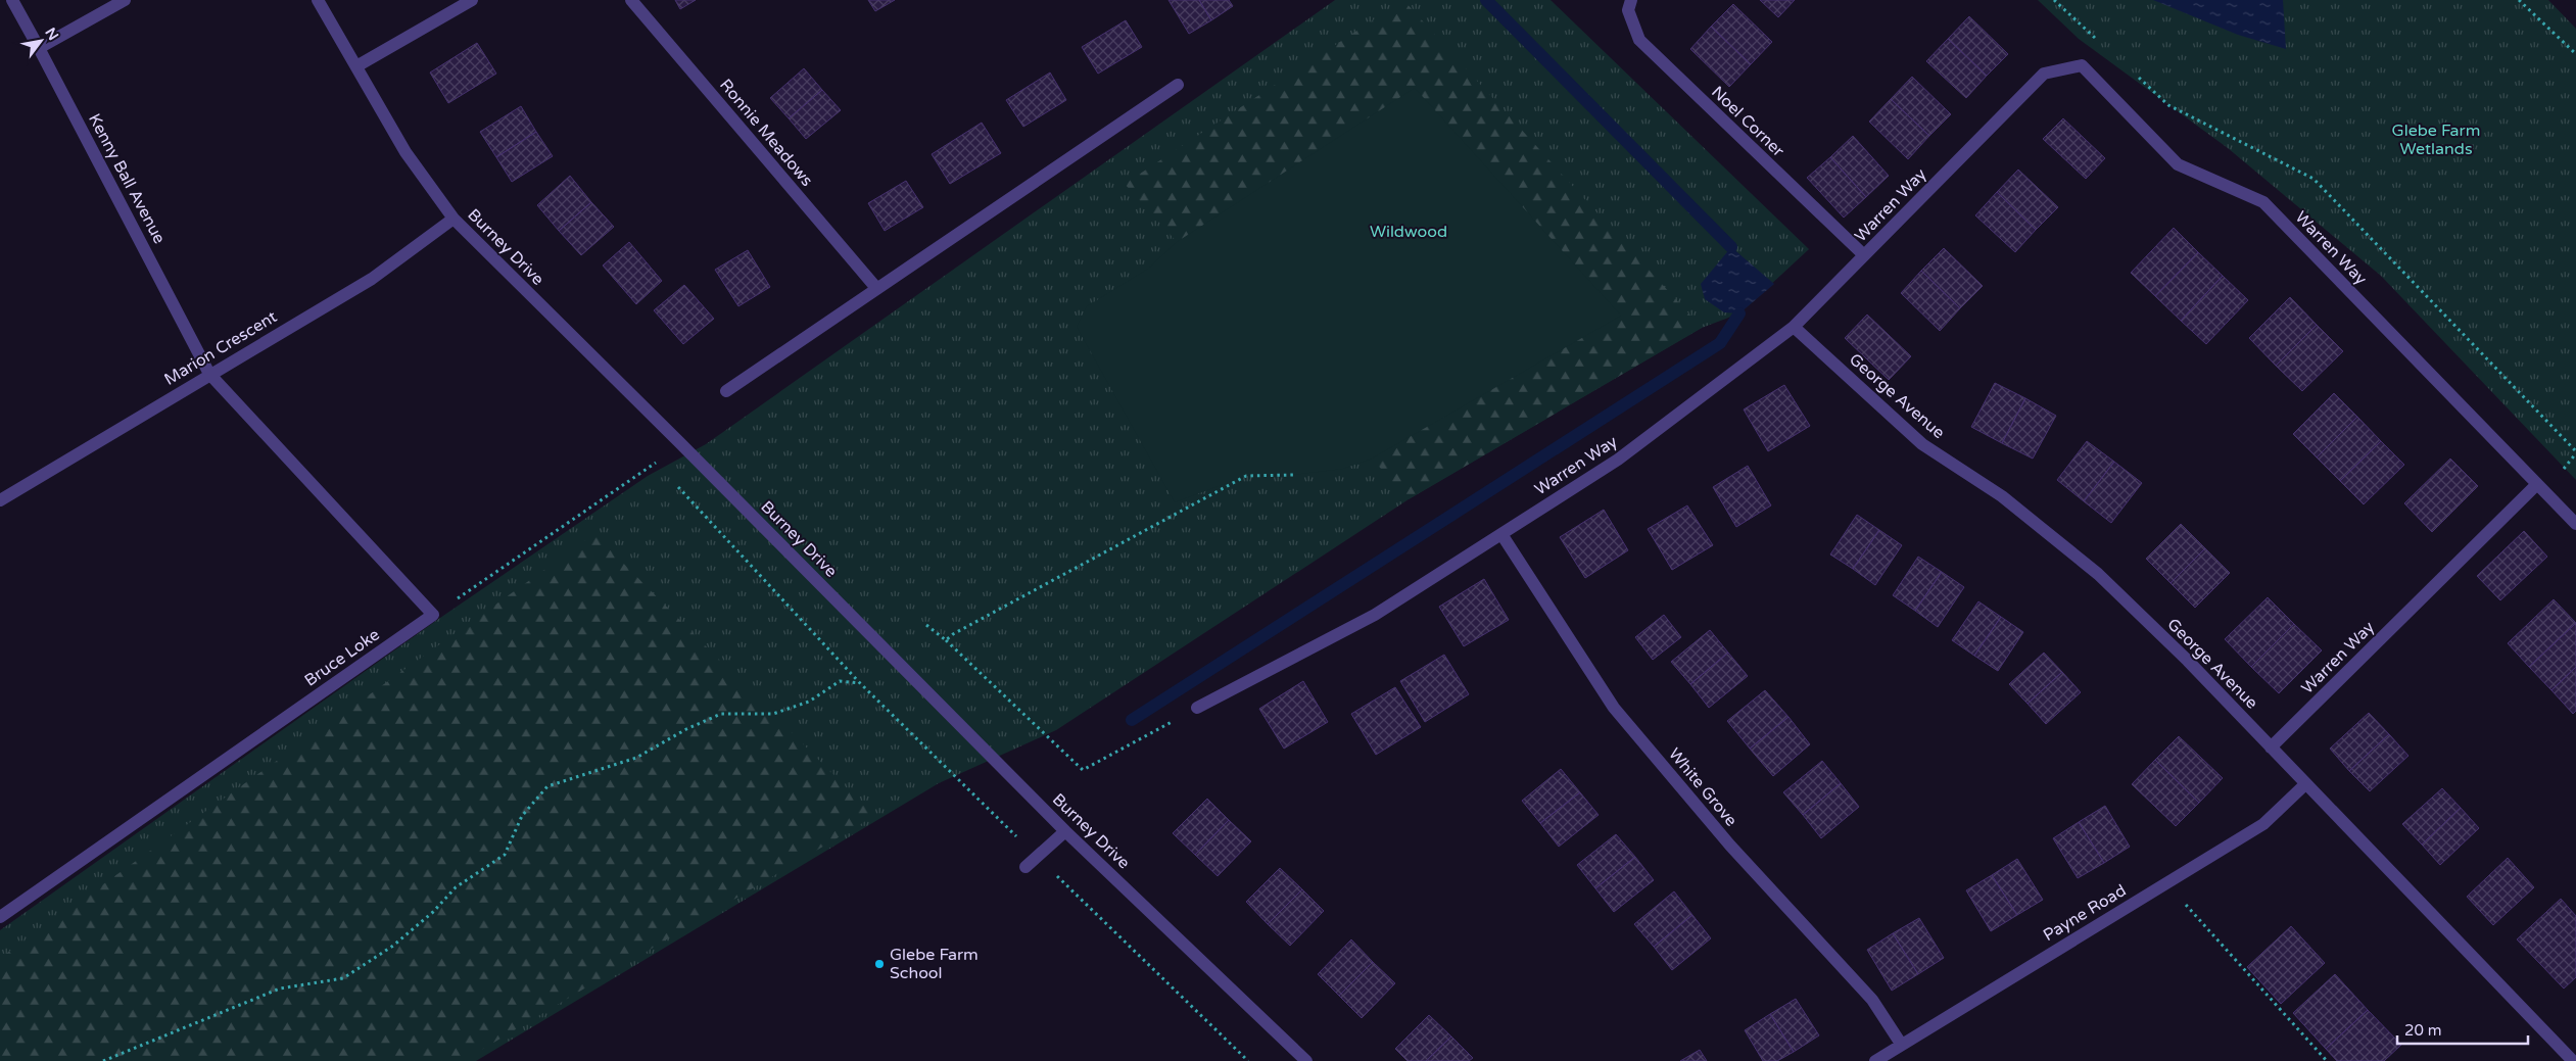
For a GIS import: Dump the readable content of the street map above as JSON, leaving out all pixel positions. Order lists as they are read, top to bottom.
{
  "streets": {
    "street": [
      "Noel Corner",
      "Ronnie Meadows",
      "Kenny Ball Avenue",
      "Warren Way",
      "Burney Drive",
      "Marion Crescent",
      "George Avenue",
      "Bruce Loke",
      "White Grove",
      "Payne Road"
    ]
  },
  "crossings": [
    ["Noel Corner", "Warren Way"],
    ["Kenny Ball Avenue", "Marion Crescent"],
    ["Warren Way", "George Avenue"],
    ["Warren Way", "White Grove"],
    ["Burney Drive", "Marion Crescent"],
    ["George Avenue", "Payne Road"],
    ["White Grove", "Payne Road"]
  ],
  "parks": ["Glebe Farm Wetlands", "Wildwood"],
  "places": ["Glebe Farm School"],
  "scale_bar": "20 m",
  "north": "top right"
}
